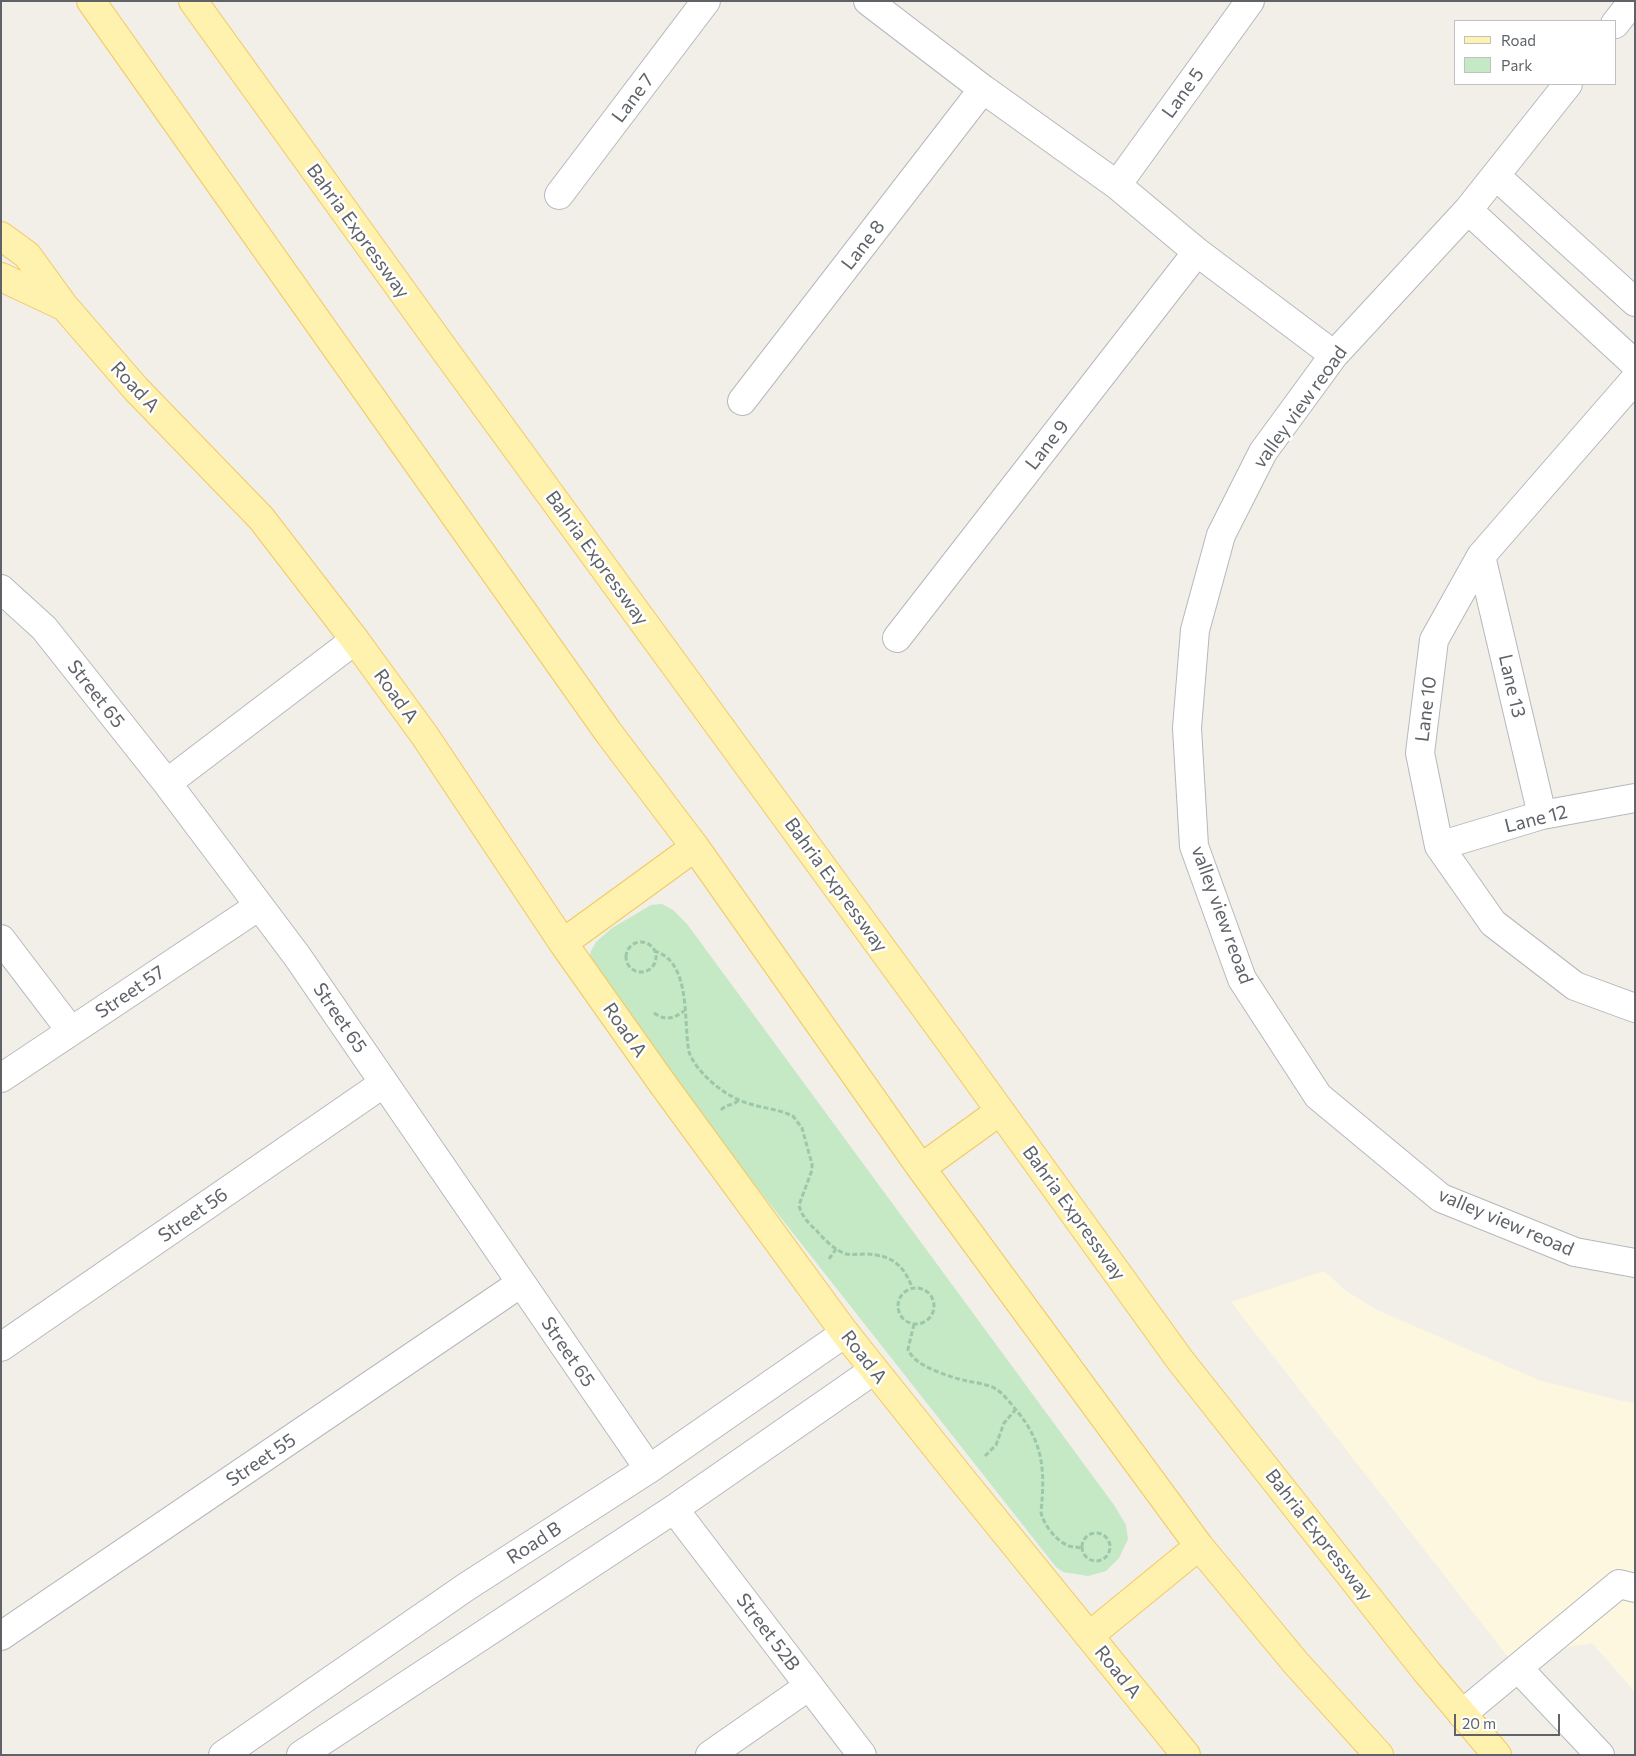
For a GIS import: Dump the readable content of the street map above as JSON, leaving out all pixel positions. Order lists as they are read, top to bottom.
{
  "streets": {
    "main road": ["Bahria Expressway", "Road A"],
    "street": [
      "Lane 5",
      "Lane 7",
      "Lane 8",
      "valley view reoad",
      "Lane 9",
      "Lane 13",
      "Street 65",
      "Lane 10",
      "Lane 12",
      "Street 57",
      "Street 56",
      "Street 55",
      "Road B",
      "Street 52B"
    ]
  },
  "crossings": [
    ["Road A", "Road B"],
    ["Lane 13", "Lane 10"],
    ["Lane 13", "Lane 12"],
    ["Street 65", "Street 57"],
    ["Street 65", "Street 56"],
    ["Street 65", "Street 55"],
    ["Street 65", "Road B"],
    ["Lane 10", "Lane 12"]
  ],
  "legend": ["Road", "Park"],
  "scale_bar": "20 m"
}
